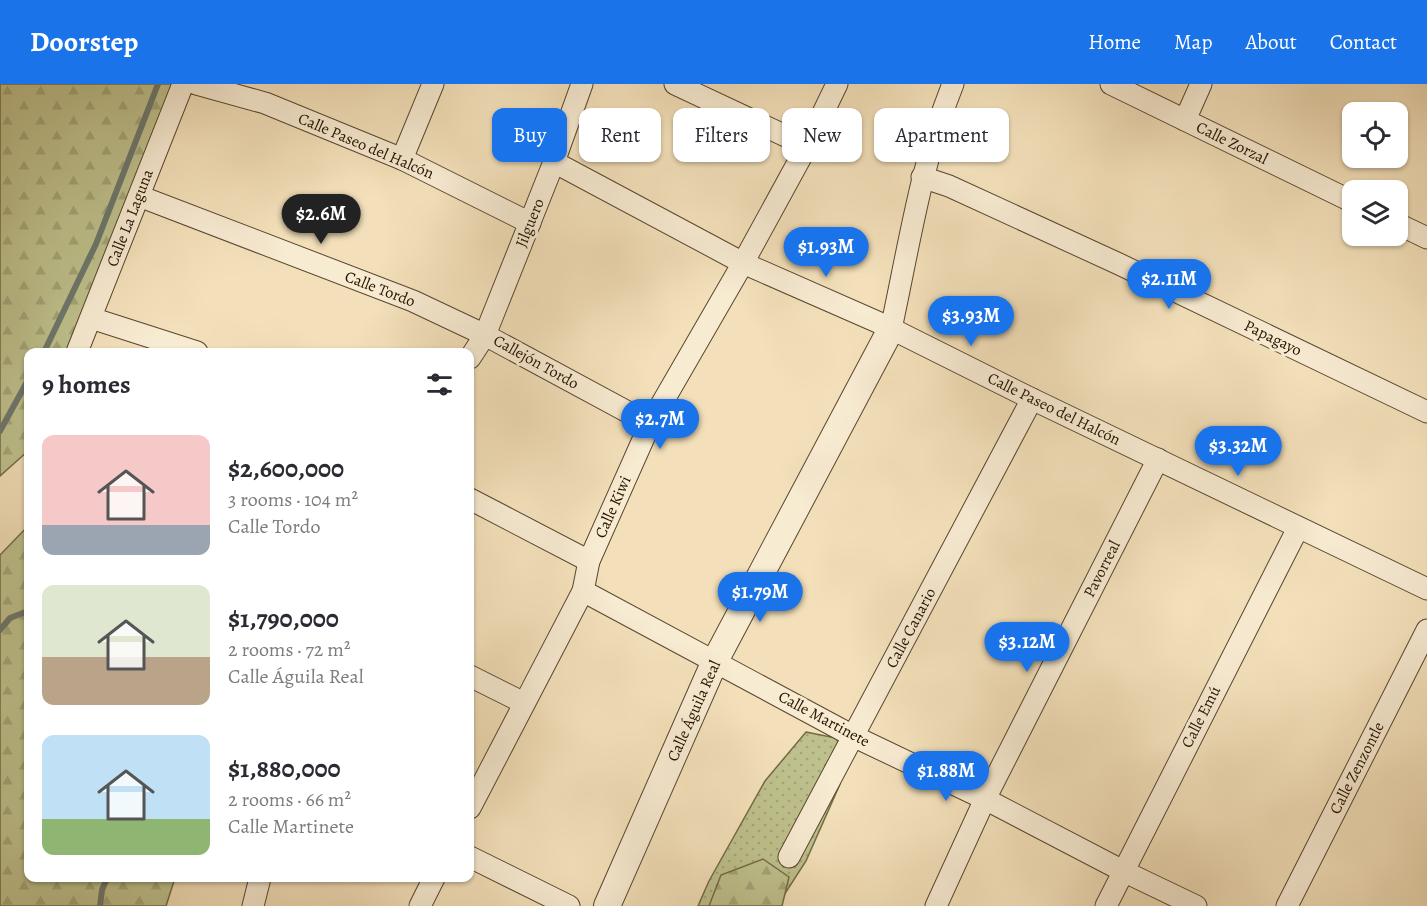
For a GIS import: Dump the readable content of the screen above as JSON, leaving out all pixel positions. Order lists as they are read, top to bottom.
{
  "streets": {
    "street": [
      "Calle Zorzal",
      "Calle Paseo del Halcón",
      "Calle La Laguna",
      "Jilguero",
      "Calle Tordo",
      "Papagayo",
      "Callejón Tordo",
      "Calle Kiwi",
      "Pavorreal",
      "Calle Canario",
      "Calle Águila Real",
      "Calle Emú",
      "Calle Martinete",
      "Calle Zenzontle"
    ]
  },
  "crossings": [
    ["Calle Paseo del Halcón", "Jilguero"],
    ["Calle Paseo del Halcón", "Calle Kiwi"],
    ["Calle Paseo del Halcón", "Pavorreal"],
    ["Calle Paseo del Halcón", "Calle Canario"],
    ["Calle Paseo del Halcón", "Calle Águila Real"],
    ["Calle Paseo del Halcón", "Calle Emú"],
    ["Calle La Laguna", "Calle Tordo"],
    ["Jilguero", "Calle Tordo"],
    ["Jilguero", "Callejón Tordo"],
    ["Calle Tordo", "Callejón Tordo"],
    ["Callejón Tordo", "Calle Kiwi"],
    ["Calle Kiwi", "Calle Martinete"],
    ["Pavorreal", "Calle Martinete"],
    ["Calle Canario", "Calle Martinete"],
    ["Calle Águila Real", "Calle Martinete"],
    ["Calle Emú", "Calle Martinete"]
  ],
  "page": {
    "header": "Doorstep",
    "nav": [
      "Home",
      "Map",
      "About",
      "Contact"
    ],
    "chip": [
      "Buy",
      "Rent",
      "Filters",
      "New",
      "Apartment"
    ],
    "price": [
      "$2.6M",
      "$1.93M",
      "$2.11M",
      "$3.93M",
      "$2.7M",
      "$3.32M",
      "$1.79M",
      "$3.12M",
      "$1.88M"
    ],
    "heading": "9 homes",
    "list": [
      {
        "name": "$2,600,000",
        "note": "3 rooms · 104 m² · Calle Tordo"
      },
      {
        "name": "$1,790,000",
        "note": "2 rooms · 72 m² · Calle Águila Real"
      },
      {
        "name": "$1,880,000",
        "note": "2 rooms · 66 m² · Calle Martinete"
      }
    ]
  }
}
